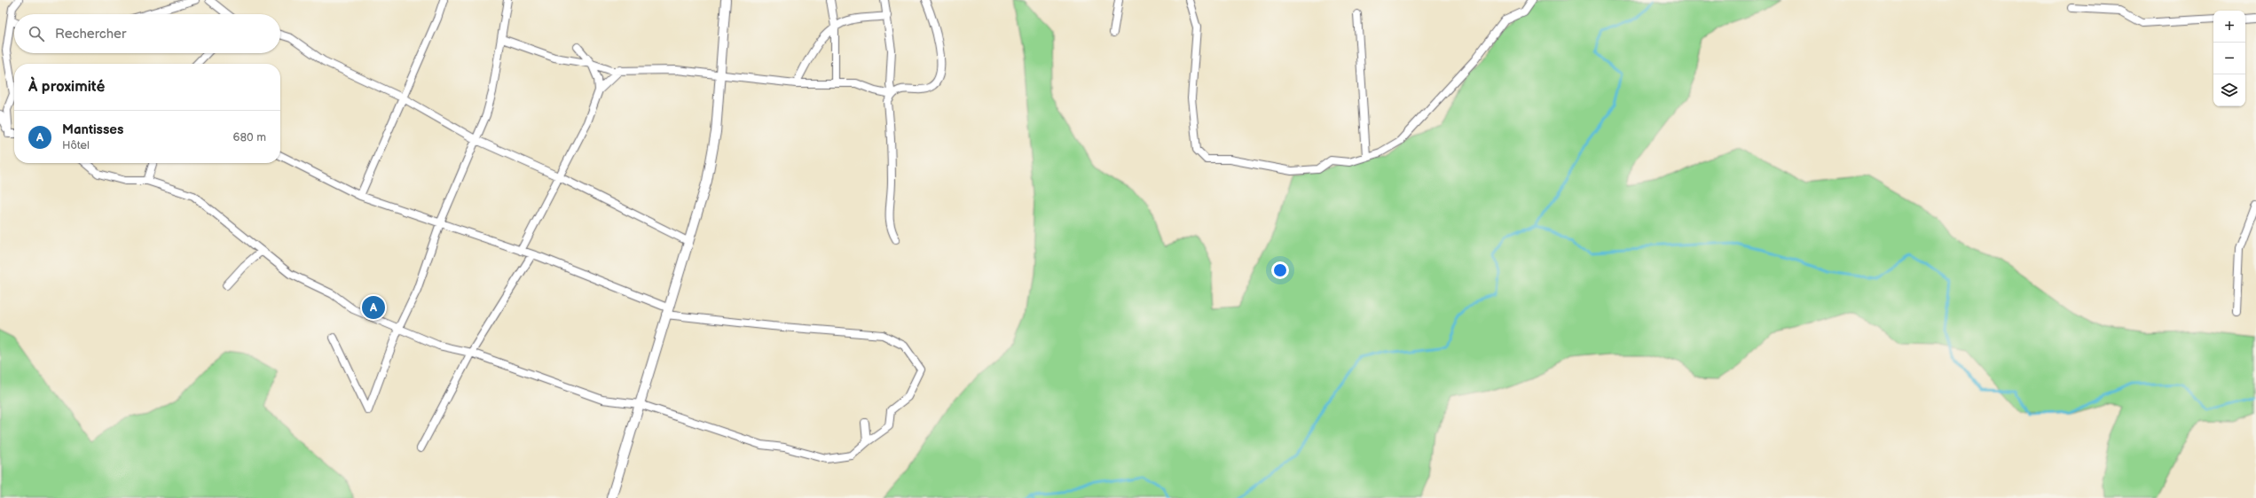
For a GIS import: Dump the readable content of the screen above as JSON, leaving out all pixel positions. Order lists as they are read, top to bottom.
{
  "page": {
    "map_buttons": ["+", "−"],
    "search": "Rechercher",
    "heading": "À proximité",
    "list": [
      {
        "mark": "A",
        "name": "Mantisses",
        "note": "Hôtel",
        "value": "680 m"
      }
    ],
    "pins": "A"
  }
}
